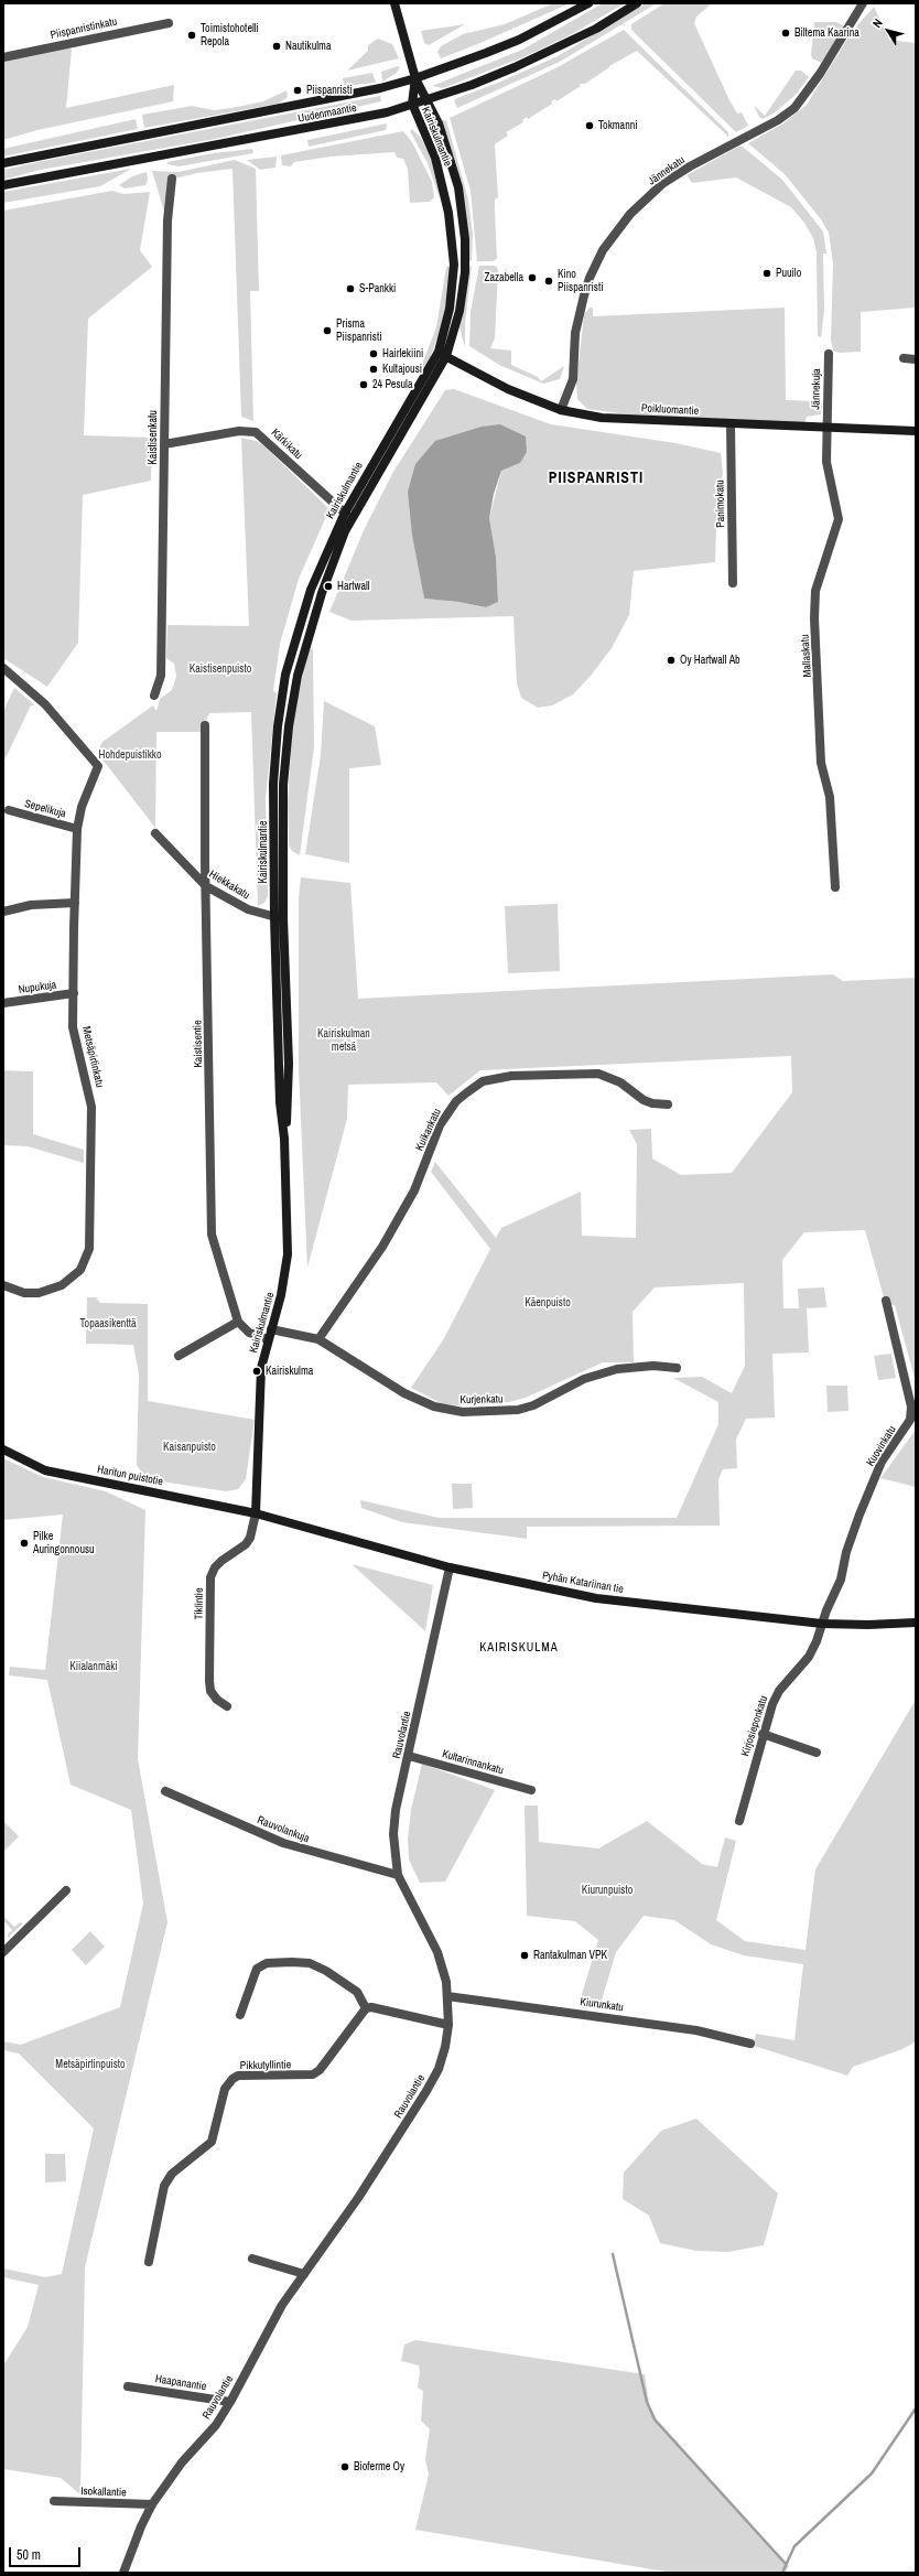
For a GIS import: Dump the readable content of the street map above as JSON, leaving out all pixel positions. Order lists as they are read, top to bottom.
{
  "streets": {
    "street": [
      "Piispanristinkatu",
      "Uudenmaantie",
      "Kairiskulmantie",
      "Jännekatu",
      "Jännekuja",
      "Poikluomantie",
      "Kaistisenkatu",
      "Kärkikatu",
      "Panimokatu",
      "Mallaskatu",
      "Sepelikuja",
      "Hiekkakatu",
      "Nupukuja",
      "Kaistisentie",
      "Metsäpirtinkatu",
      "Kuikankatu",
      "Kurjenkatu",
      "Kuovinkatu",
      "Haritun puistotie",
      "Pyhän Katariinan tie",
      "Tiklintie",
      "Kirjosieponkatu",
      "Rauvolantie",
      "Kultarinnankatu",
      "Rauvolankuja",
      "Kiurunkatu",
      "Pikkutyllintie",
      "Haapanantie",
      "Isokallantie"
    ]
  },
  "crossings": [
    ["Uudenmaantie", "Kairiskulmantie"],
    ["Kairiskulmantie", "Poikluomantie"],
    ["Kairiskulmantie", "Kärkikatu"],
    ["Kairiskulmantie", "Hiekkakatu"],
    ["Kairiskulmantie", "Kurjenkatu"],
    ["Kairiskulmantie", "Haritun puistotie"],
    ["Kairiskulmantie", "Pyhän Katariinan tie"],
    ["Kairiskulmantie", "Tiklintie"],
    ["Jännekatu", "Poikluomantie"],
    ["Jännekuja", "Poikluomantie"],
    ["Jännekuja", "Mallaskatu"],
    ["Poikluomantie", "Panimokatu"],
    ["Poikluomantie", "Mallaskatu"],
    ["Kaistisenkatu", "Kärkikatu"],
    ["Sepelikuja", "Metsäpirtinkatu"],
    ["Hiekkakatu", "Kaistisentie"],
    ["Nupukuja", "Metsäpirtinkatu"],
    ["Kuikankatu", "Kurjenkatu"],
    ["Kuovinkatu", "Pyhän Katariinan tie"],
    ["Kuovinkatu", "Kirjosieponkatu"],
    ["Haritun puistotie", "Pyhän Katariinan tie"],
    ["Haritun puistotie", "Tiklintie"],
    ["Pyhän Katariinan tie", "Tiklintie"],
    ["Pyhän Katariinan tie", "Kirjosieponkatu"],
    ["Pyhän Katariinan tie", "Rauvolantie"],
    ["Rauvolantie", "Kultarinnankatu"],
    ["Rauvolantie", "Rauvolankuja"],
    ["Rauvolantie", "Kiurunkatu"],
    ["Rauvolantie", "Haapanantie"],
    ["Rauvolantie", "Isokallantie"]
  ],
  "districts": ["PIISPANRISTI", "KAIRISKULMA"],
  "parks": [
    "Kaistisenpuisto",
    "Hohdepuistikko",
    "Kairiskulman metsä",
    "Käenpuisto",
    "Topaasikenttä",
    "Kaisanpuisto",
    "Kiialanmäki",
    "Kiurunpuisto",
    "Metsäpirtinpuisto"
  ],
  "places": [
    "Biltema Kaarina",
    "Toimistohotelli Repola",
    "Nautikulma",
    "Piispanristi",
    "Tokmanni",
    "Puuilo",
    "Zazabella",
    "Kino Piispanristi",
    "S-Pankki",
    "Prisma Piispanristi",
    "Hairlekiini",
    "Kultajousi",
    "24 Pesula",
    "Hartwall",
    "Oy Hartwall Ab",
    "Kairiskulma",
    "Pilke Auringonnousu",
    "Rantakulman VPK",
    "Bioferme Oy"
  ],
  "scale_bar": "50 m",
  "north": "top left"
}
